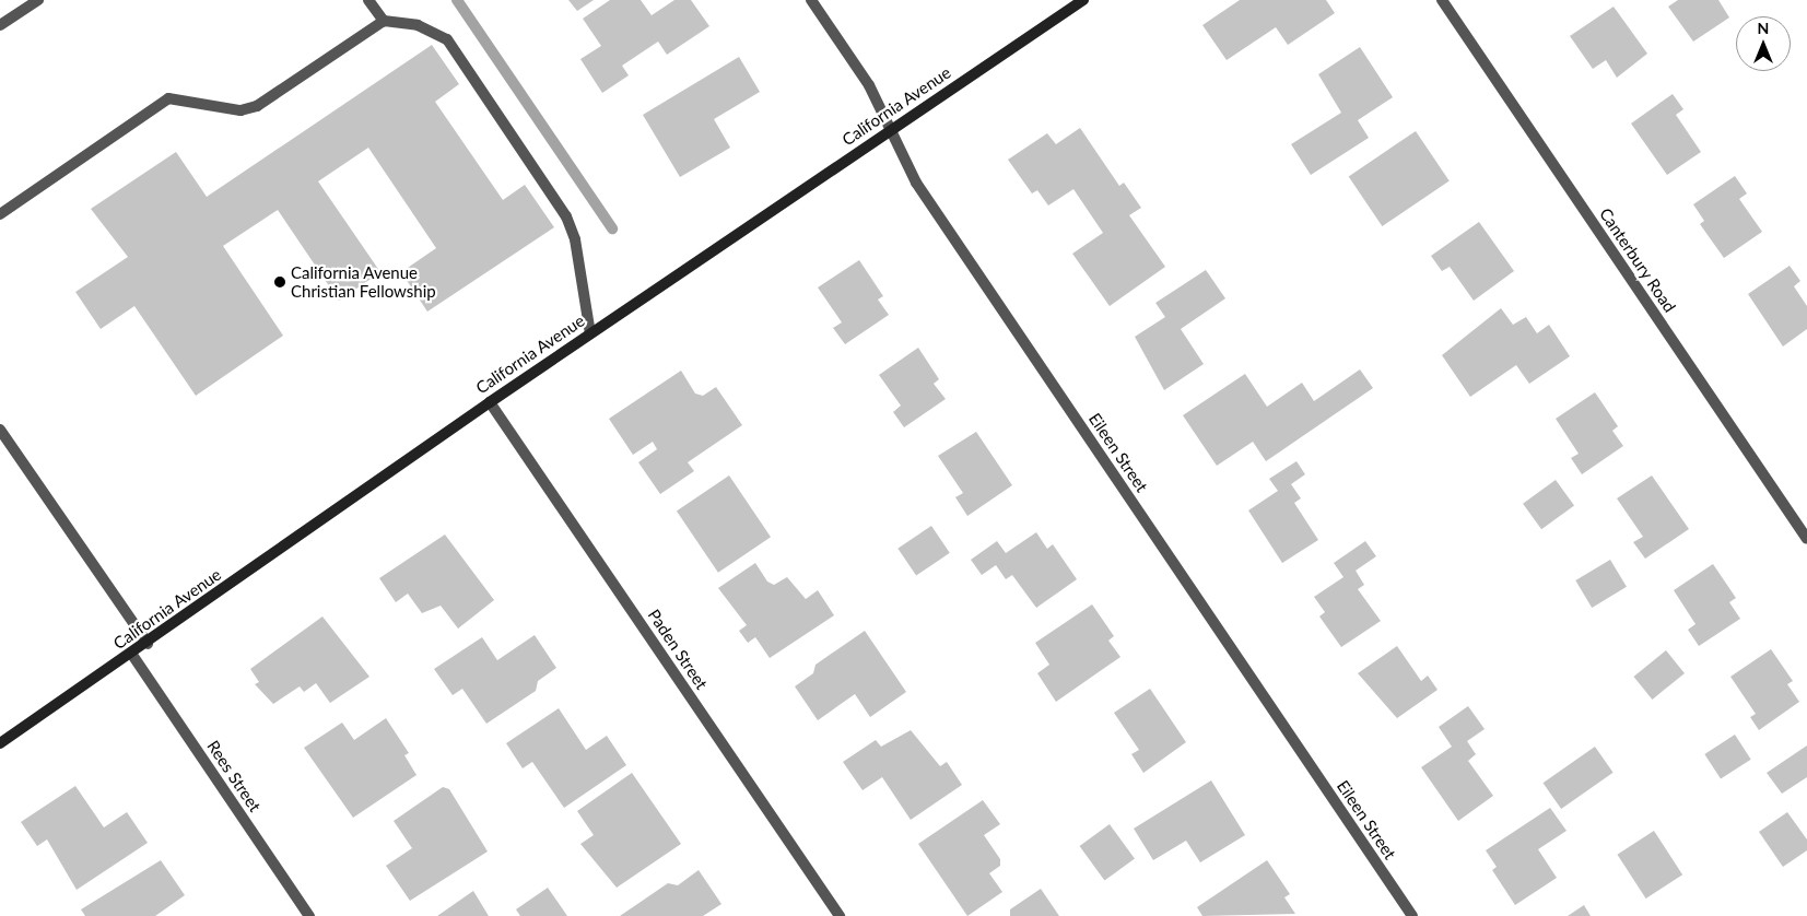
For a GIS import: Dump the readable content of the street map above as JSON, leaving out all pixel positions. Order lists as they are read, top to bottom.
{
  "streets": {
    "main road": ["California Avenue"],
    "street": [
      "Canterbury Road",
      "Eileen Street",
      "Paden Street",
      "Rees Street"
    ]
  },
  "crossings": [
    ["California Avenue", "Eileen Street"],
    ["California Avenue", "Paden Street"],
    ["California Avenue", "Rees Street"]
  ],
  "places": ["California Avenue Christian Fellowship"],
  "north": "top"
}
